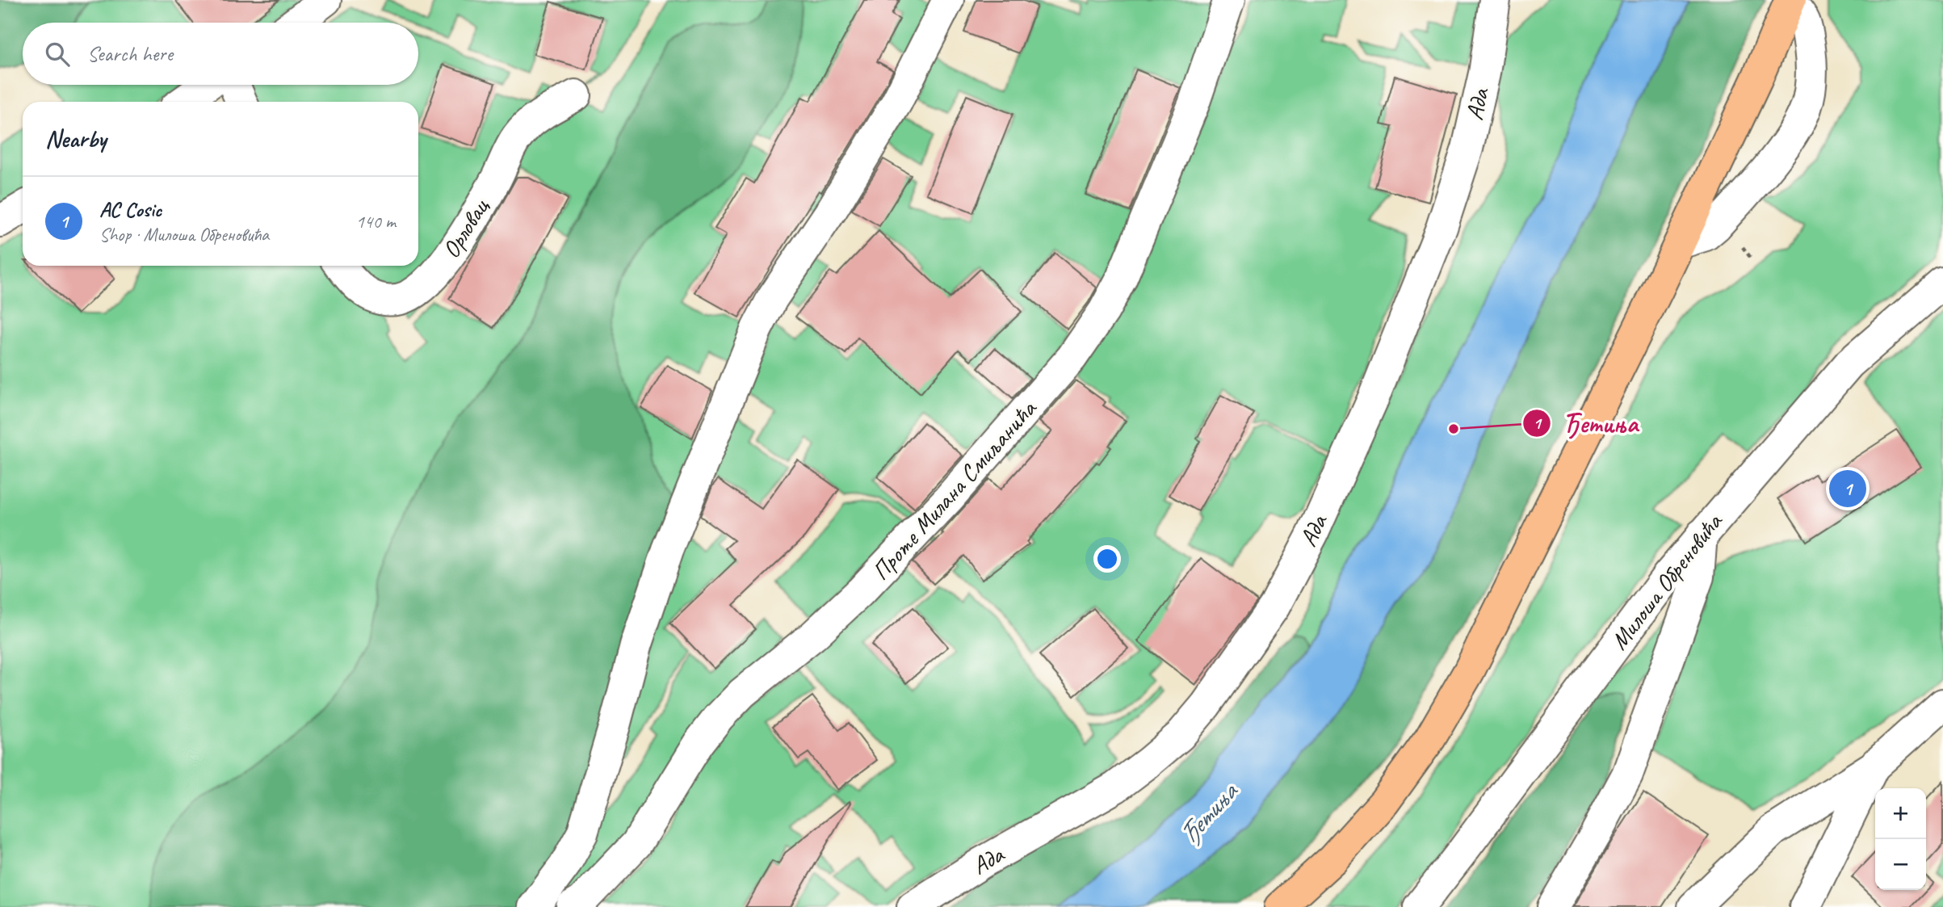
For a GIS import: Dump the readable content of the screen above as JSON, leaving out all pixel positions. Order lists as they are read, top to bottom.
{
  "streets": {
    "street": [
      "Ада",
      "Орловац",
      "Проте Милана Смиљанића",
      "Милоша Обреновића"
    ]
  },
  "water": ["Ђетиња"],
  "places": ["Ђетиња"],
  "page": {
    "search": "Search here",
    "heading": "Nearby",
    "list": [
      {
        "mark": "1",
        "name": "AC Cosic",
        "note": "Shop · Милоша Обреновића",
        "value": "140 m"
      }
    ],
    "pins": "1",
    "map_buttons": ["+", "−"]
  }
}
